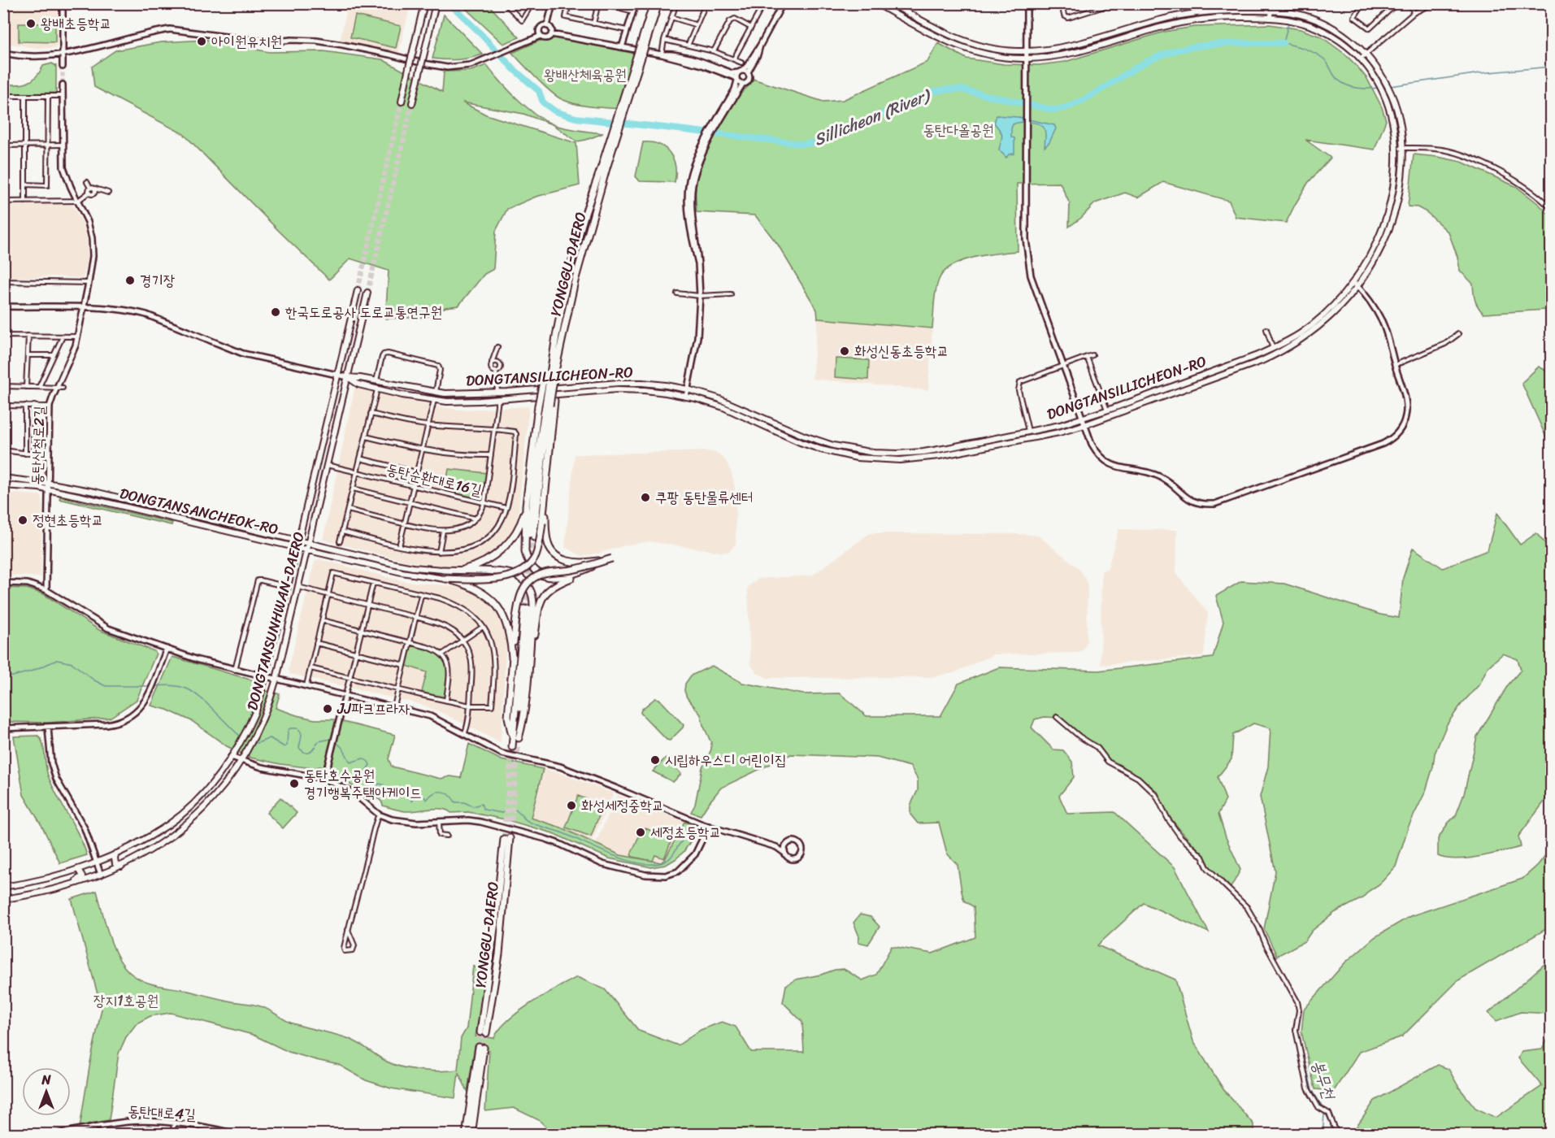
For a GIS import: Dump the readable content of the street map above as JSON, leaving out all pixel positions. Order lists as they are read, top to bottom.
{
  "streets": {
    "highway": ["YONGGU-DAERO"],
    "main road": ["DONGTANSILLICHEON-RO", "DONGTANSANCHEOK-RO", "DONGTANSUNHWAN-DAERO"],
    "street": ["동탄산척로2길", "동탄순환대로16길", "동탄대로4길"]
  },
  "crossings": [
    ["DONGTANSILLICHEON-RO", "DONGTANSUNHWAN-DAERO"],
    ["동탄산척로2길", "DONGTANSANCHEOK-RO"],
    ["동탄순환대로16길", "DONGTANSUNHWAN-DAERO"],
    ["DONGTANSANCHEOK-RO", "DONGTANSUNHWAN-DAERO"]
  ],
  "water": ["Sillicheon (River)", "봉무천"],
  "parks": ["왕배산체육공원", "동탄다올공원", "장지1호공원"],
  "places": [
    "왕배초등학교",
    "아이원유치원",
    "경기장",
    "한국도로공사 도로교통연구원",
    "화성신동초등학교",
    "쿠팡 동탄물류센터",
    "정현초등학교",
    "JJ파크프라자",
    "시립하우스디 어린이집",
    "동탄호수공원 경기행복주택아케이드",
    "화성세정중학교",
    "세정초등학교"
  ],
  "north": "top"
}
